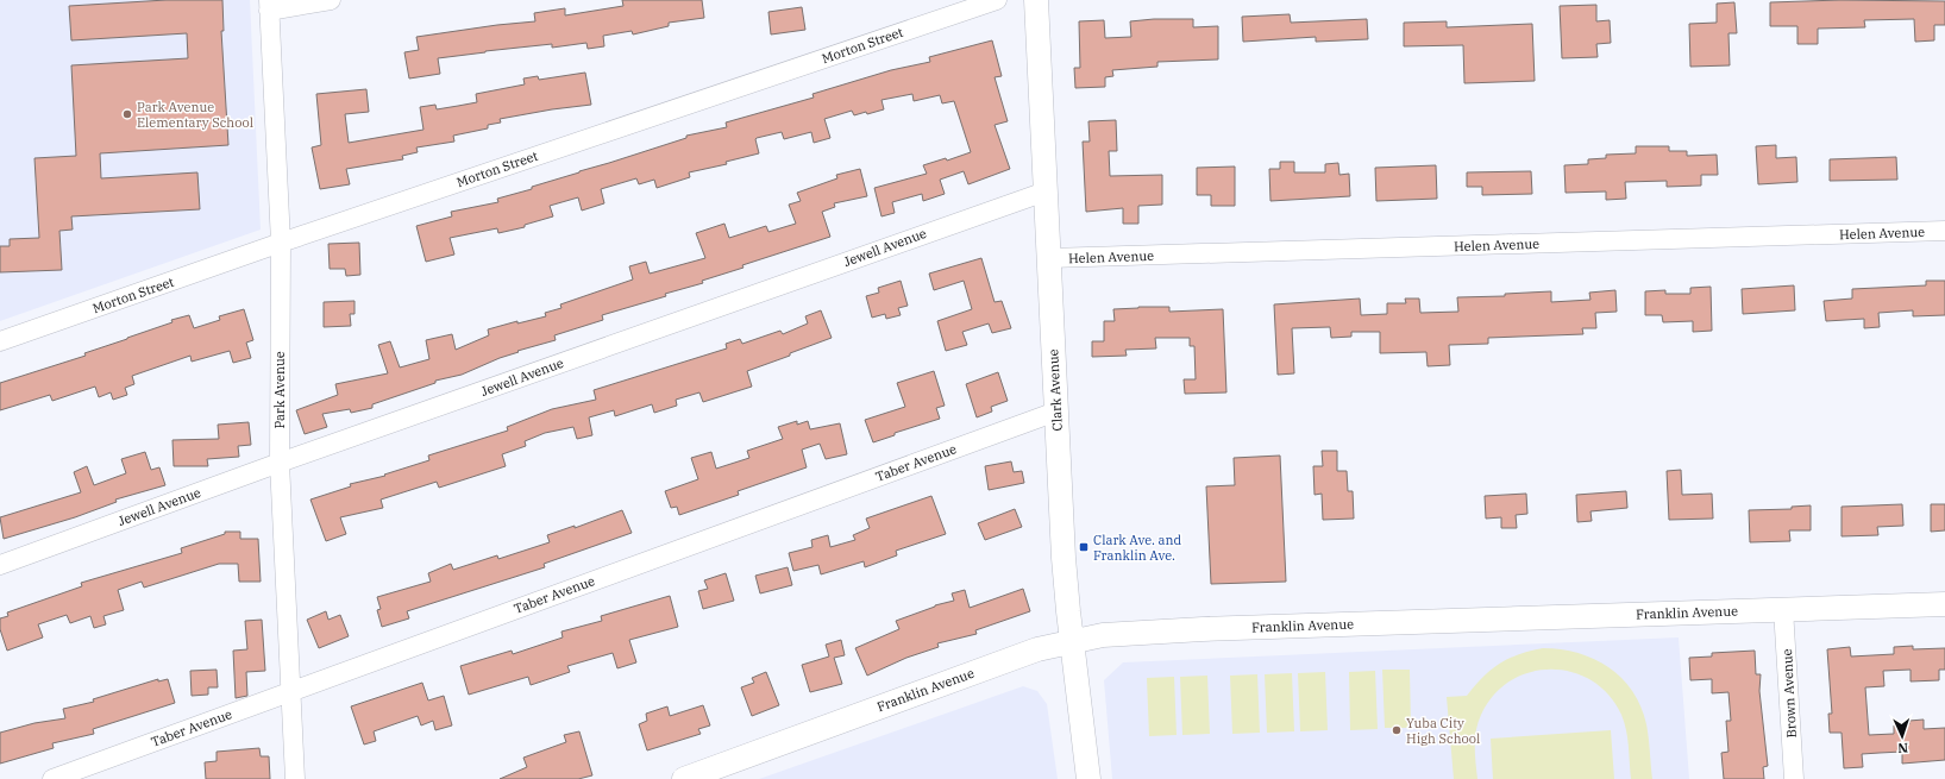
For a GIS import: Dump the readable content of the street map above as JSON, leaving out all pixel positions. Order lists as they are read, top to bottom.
{
  "streets": {
    "street": [
      "Morton Street",
      "Helen Avenue",
      "Jewell Avenue",
      "Park Avenue",
      "Clark Avenue",
      "Taber Avenue",
      "Franklin Avenue",
      "Brown Avenue"
    ]
  },
  "crossings": [
    ["Morton Street", "Park Avenue"],
    ["Helen Avenue", "Clark Avenue"],
    ["Jewell Avenue", "Park Avenue"],
    ["Jewell Avenue", "Clark Avenue"],
    ["Park Avenue", "Taber Avenue"],
    ["Clark Avenue", "Taber Avenue"],
    ["Clark Avenue", "Franklin Avenue"],
    ["Franklin Avenue", "Brown Avenue"]
  ],
  "places": {
    "other": ["Park Avenue Elementary School", "Yuba City High School"],
    "transit": ["Clark Ave. and Franklin Ave."]
  },
  "north": "bottom"
}
